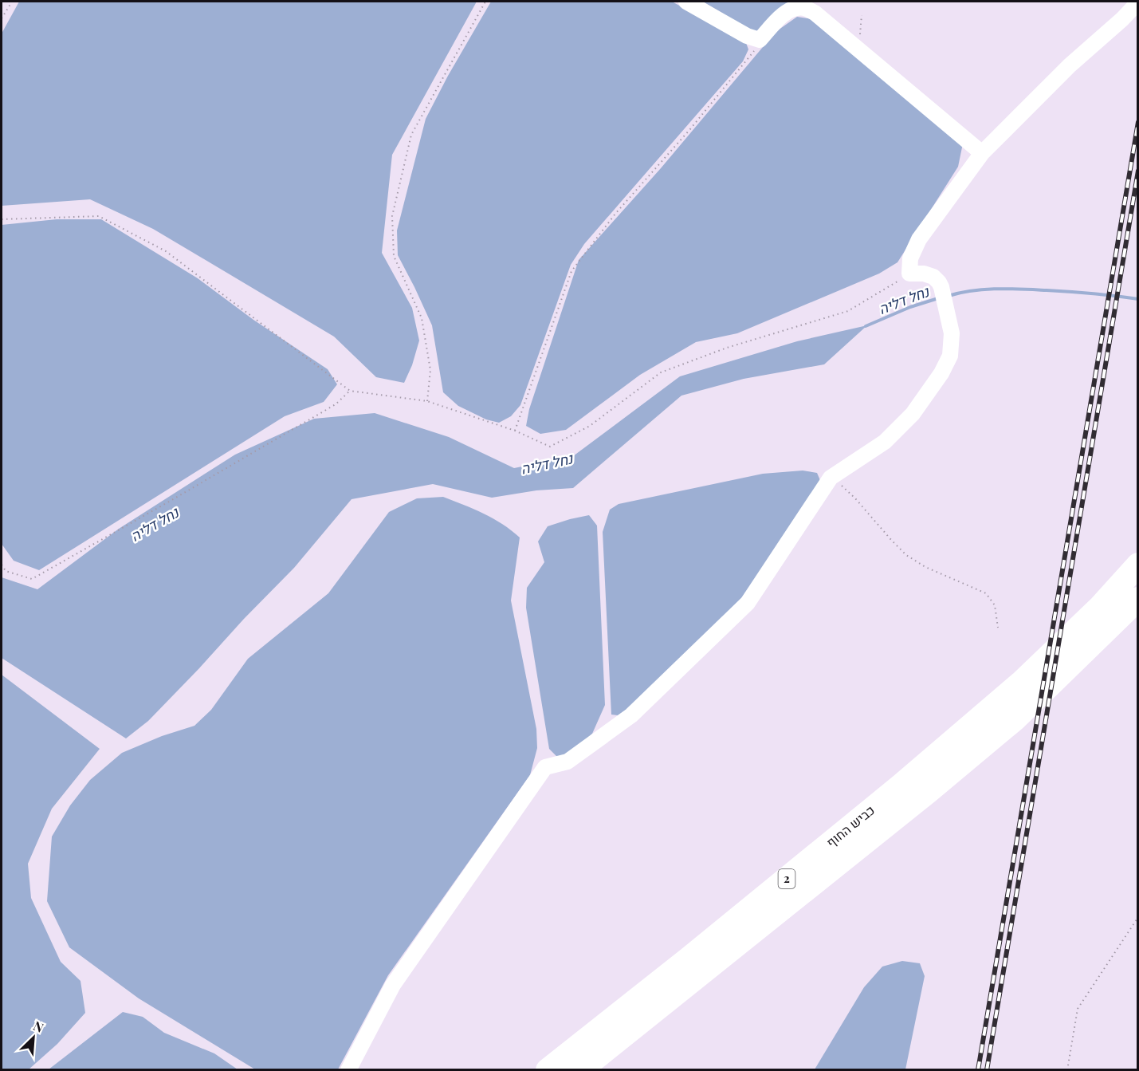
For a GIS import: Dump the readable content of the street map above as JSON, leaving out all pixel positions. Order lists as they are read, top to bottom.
{
  "streets": {
    "highway": ["כביש החוף", "2"]
  },
  "water": ["נחל דליה"],
  "north": "top right"
}
